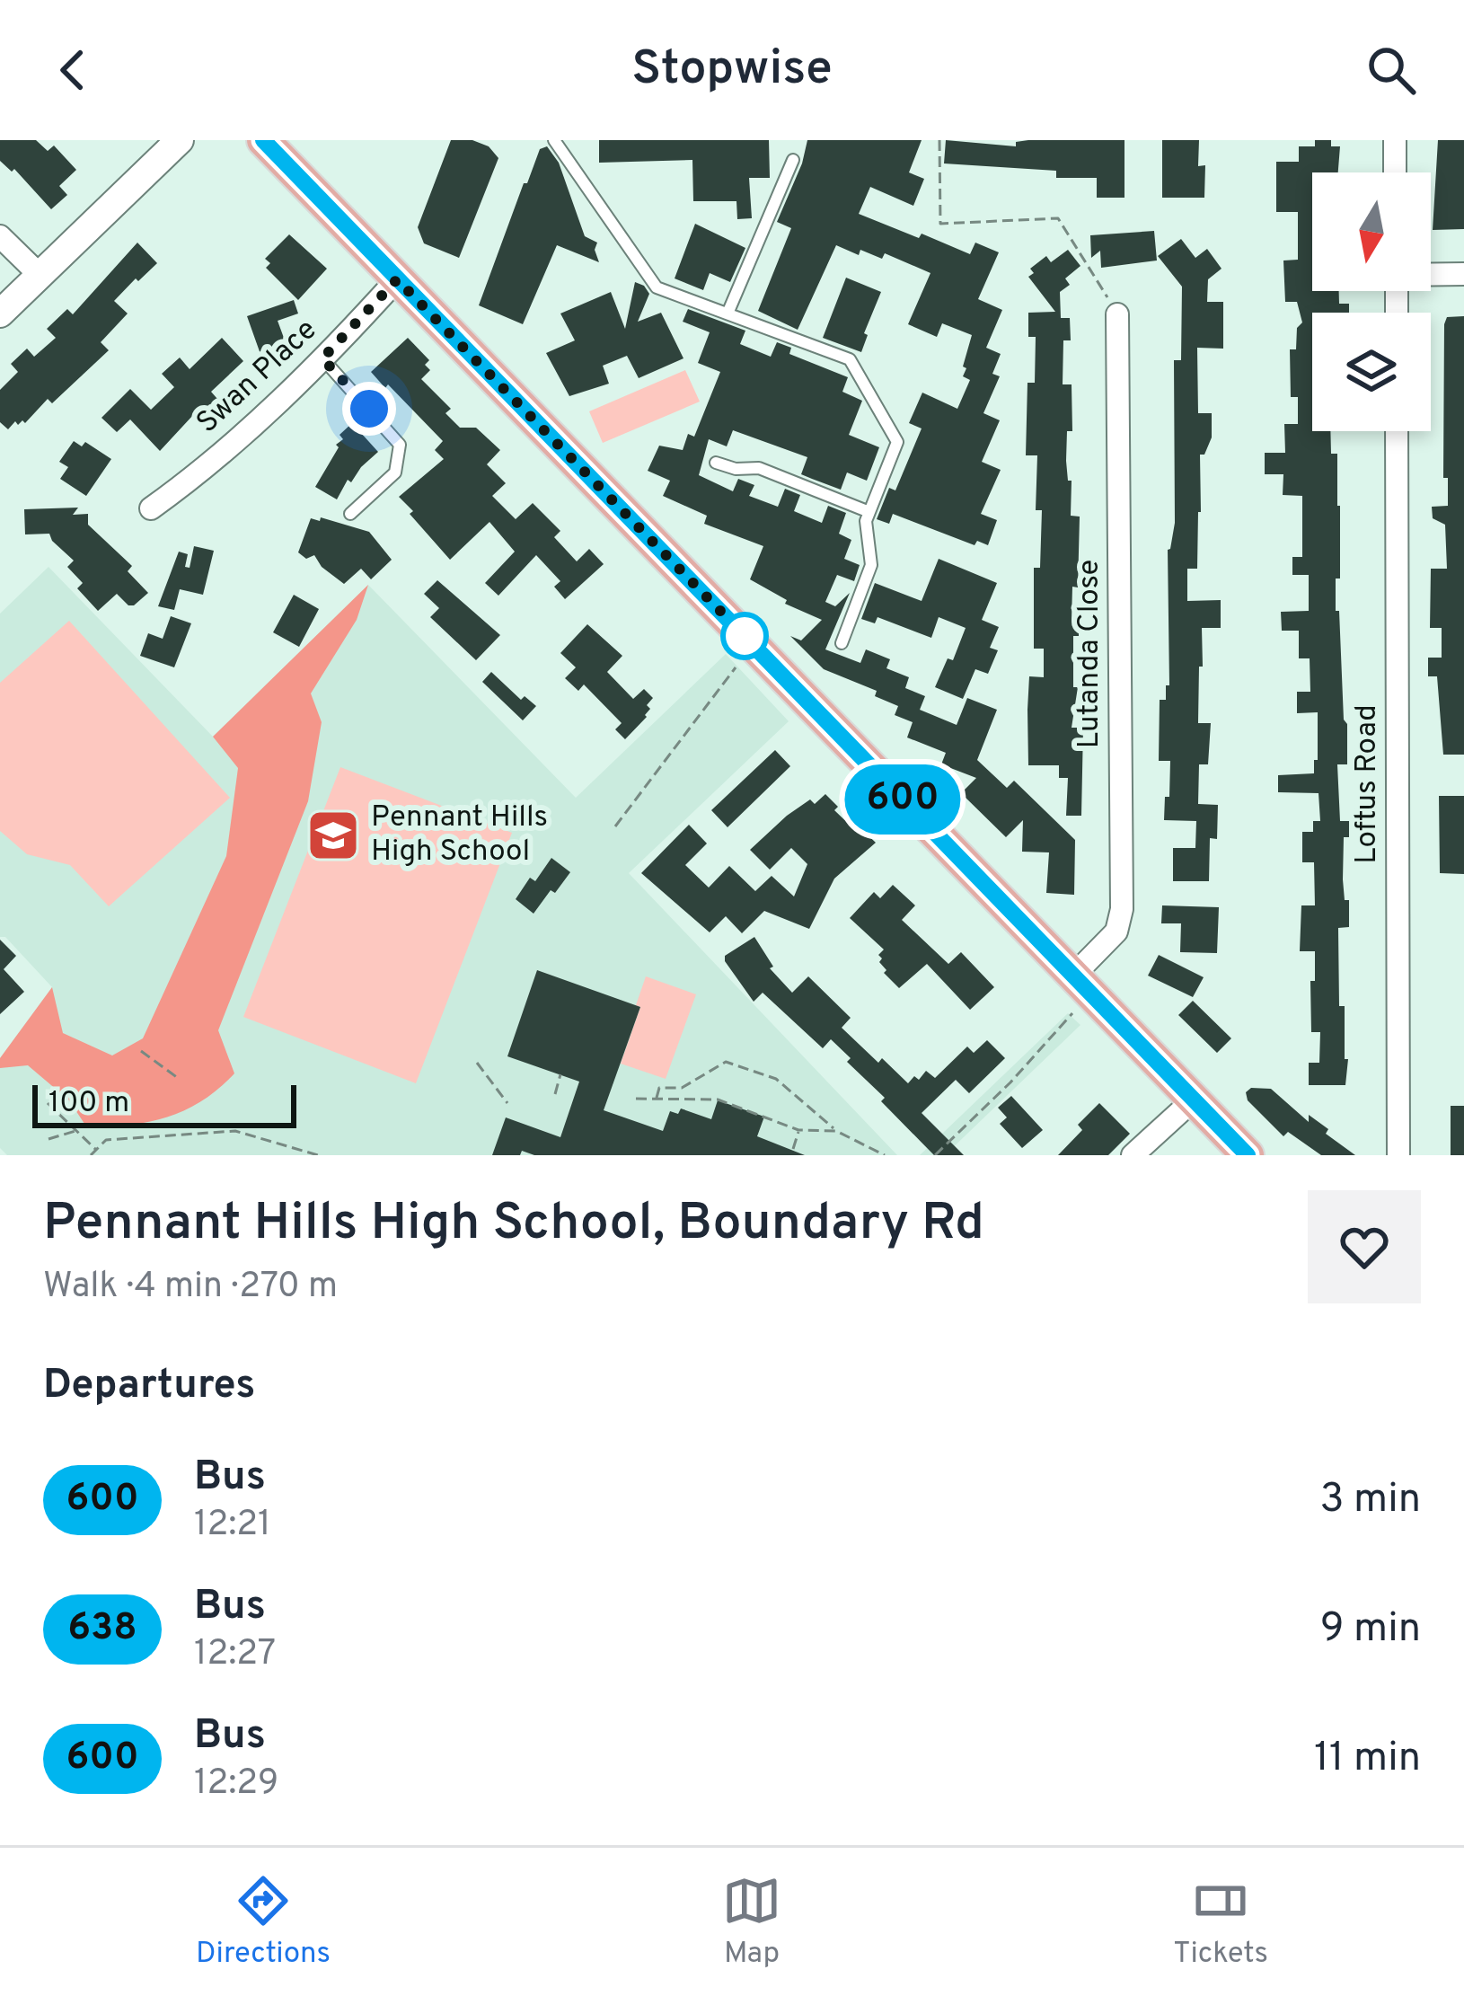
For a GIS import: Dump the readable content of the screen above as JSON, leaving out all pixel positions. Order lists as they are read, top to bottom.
{
  "streets": {
    "street": ["Swan Place", "Lutanda Close", "Loftus Road"]
  },
  "places": {
    "school or university": ["Pennant Hills High School"]
  },
  "lines": ["bus line 600"],
  "scale_bar": "100 m",
  "north": "bottom",
  "page": {
    "header": "Stopwise",
    "on_map": "600",
    "scale": "100 m",
    "heading": [
      ["Pennant Hills High School, Boundary Rd", "Walk · 4 min · 270 m"],
      "Departures"
    ],
    "list": [
      {
        "mark": "600",
        "name": "Bus",
        "note": "12:21",
        "value": "3 min"
      },
      {
        "mark": "638",
        "name": "Bus",
        "note": "12:27",
        "value": "9 min"
      },
      {
        "mark": "600",
        "name": "Bus",
        "note": "12:29",
        "value": "11 min"
      }
    ],
    "tabs": ["Directions", "Map", "Tickets"]
  }
}
